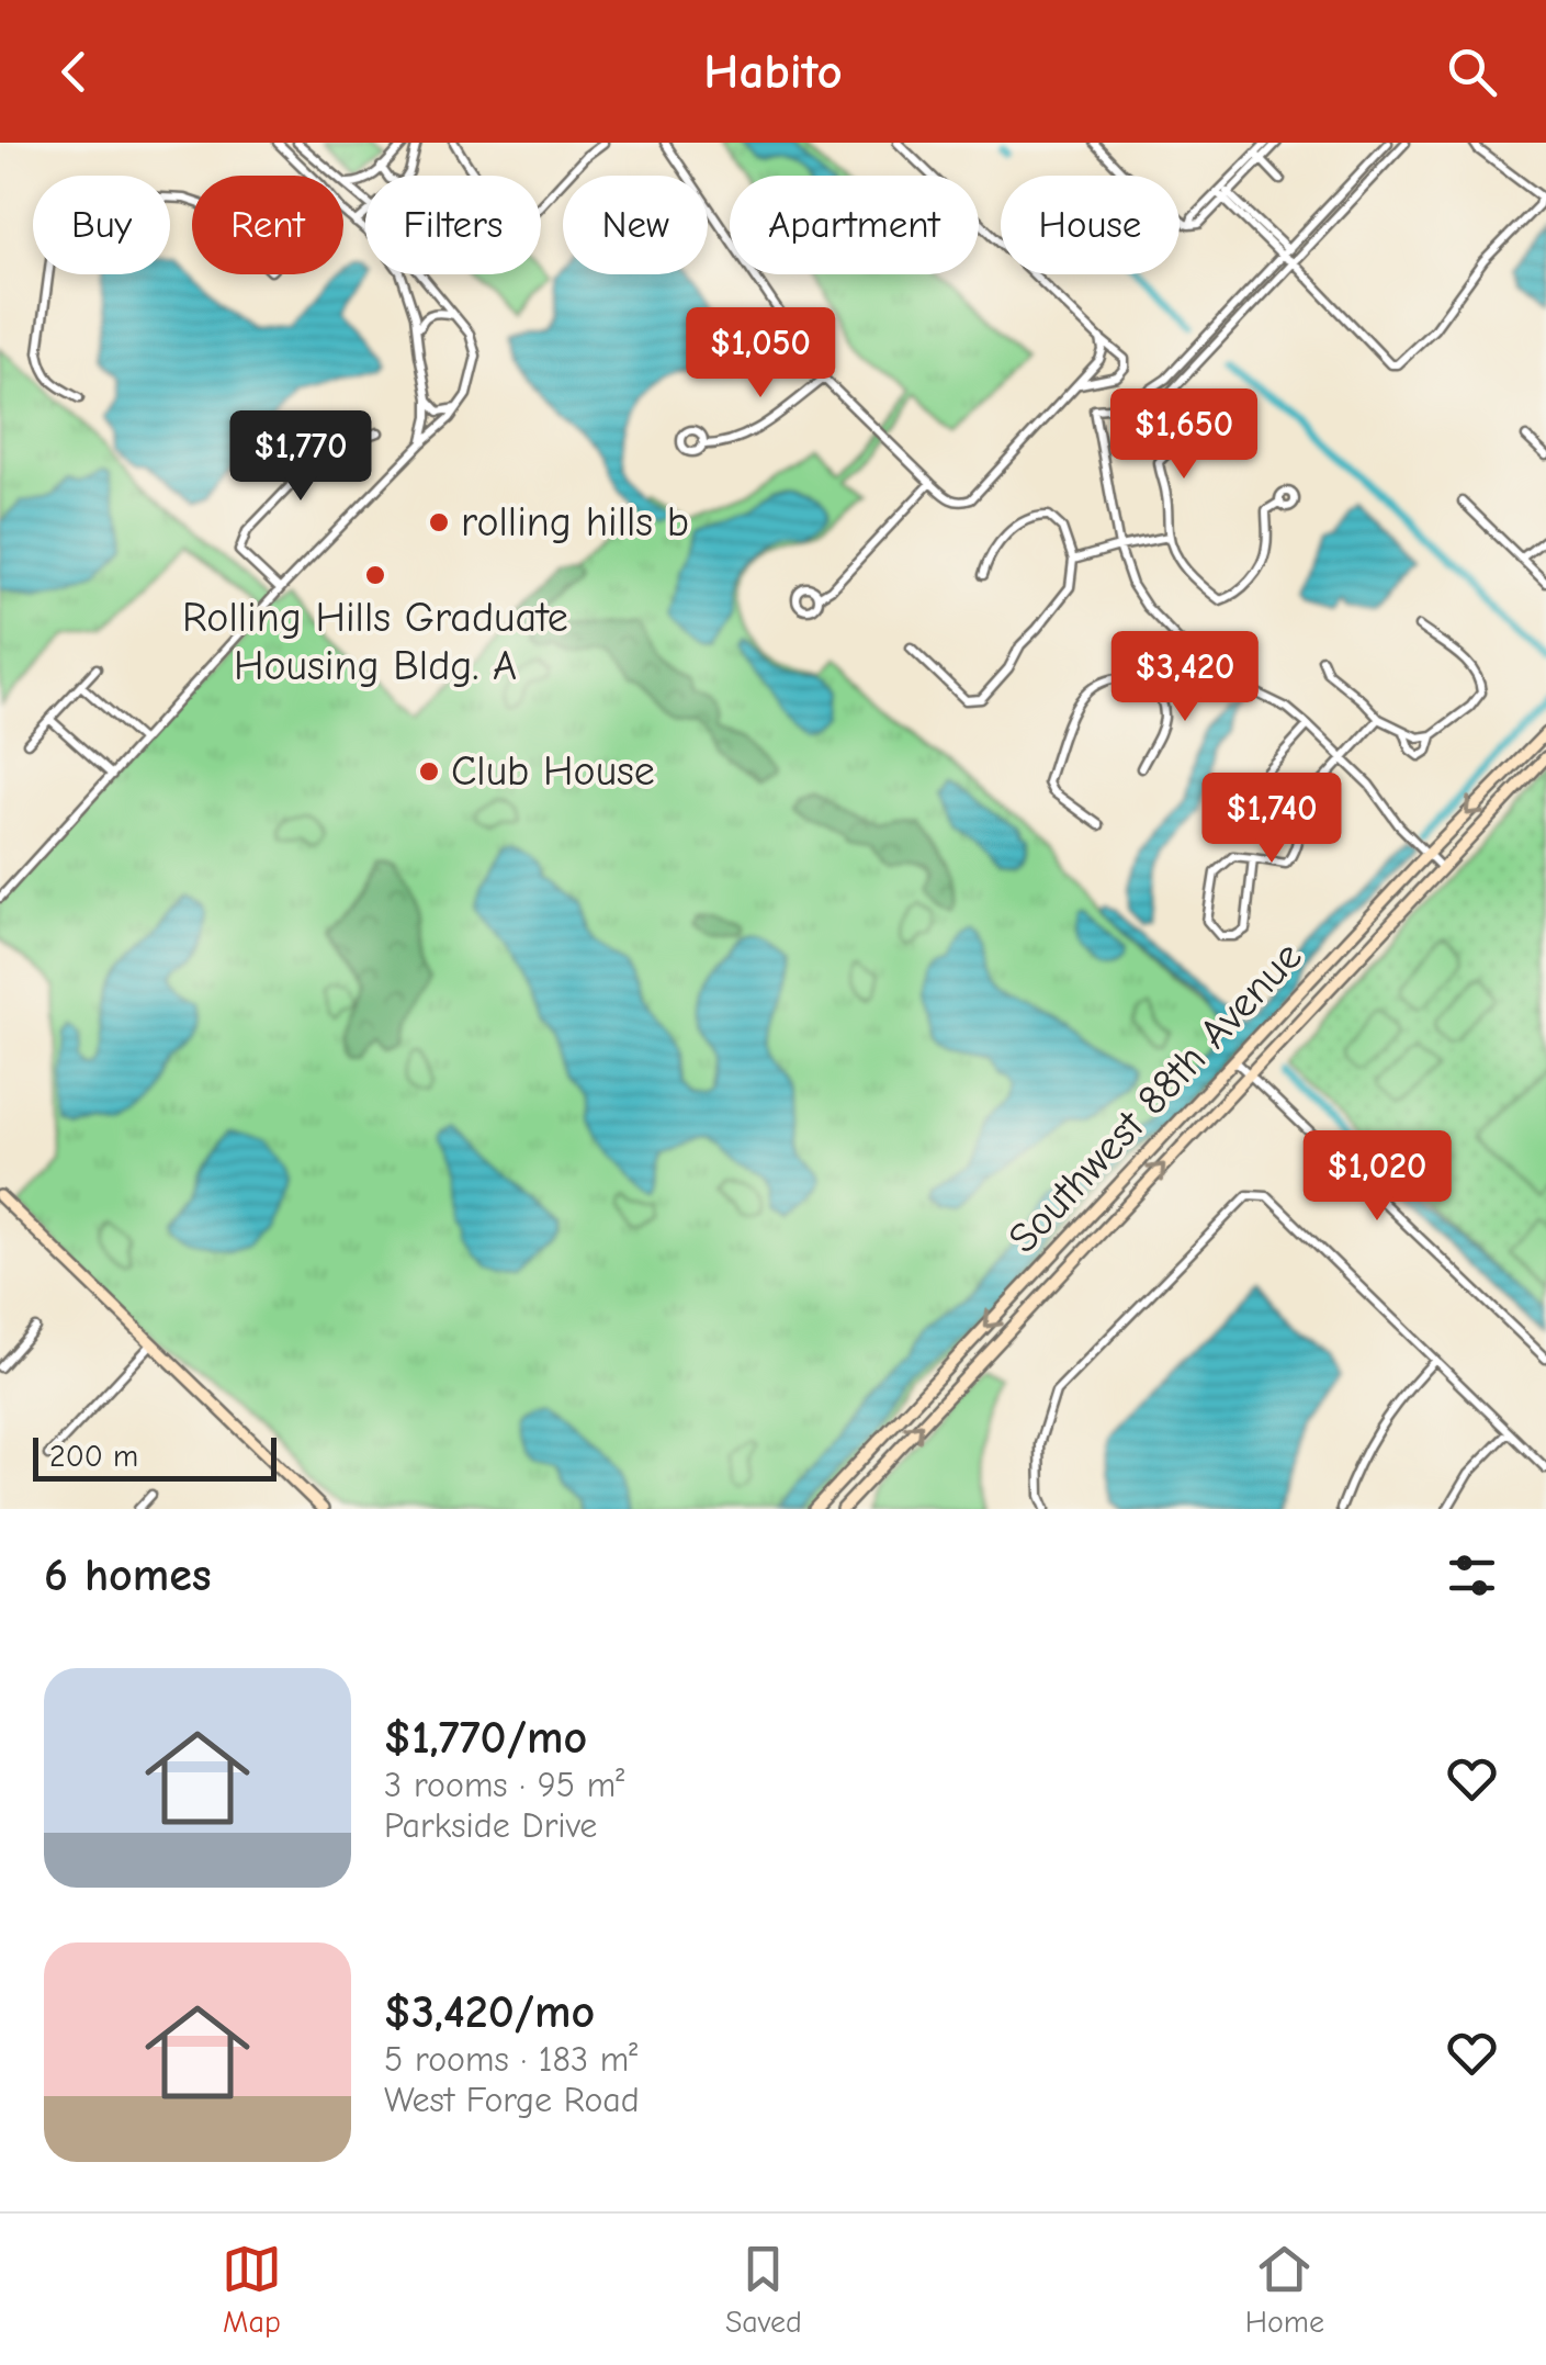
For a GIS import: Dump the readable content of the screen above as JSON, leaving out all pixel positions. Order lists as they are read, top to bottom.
{
  "streets": {
    "main road": ["Southwest 88th Avenue"]
  },
  "places": ["rolling hills b", "Rolling Hills Graduate Housing Bldg. A", "Club House"],
  "scale_bar": "200 m",
  "page": {
    "header": "Habito",
    "chip": [
      "Buy",
      "Rent",
      "Filters",
      "New",
      "Apartment",
      "House"
    ],
    "price": [
      "$1,050",
      "$1,650",
      "$1,770",
      "$3,420",
      "$1,740",
      "$1,020"
    ],
    "scale": "200 m",
    "heading": "6 homes",
    "list": [
      {
        "name": "$1,770/mo",
        "note": "3 rooms · 95 m² · Parkside Drive"
      },
      {
        "name": "$3,420/mo",
        "note": "5 rooms · 183 m² · West Forge Road"
      }
    ],
    "tabs": ["Map", "Saved", "Home"]
  }
}
